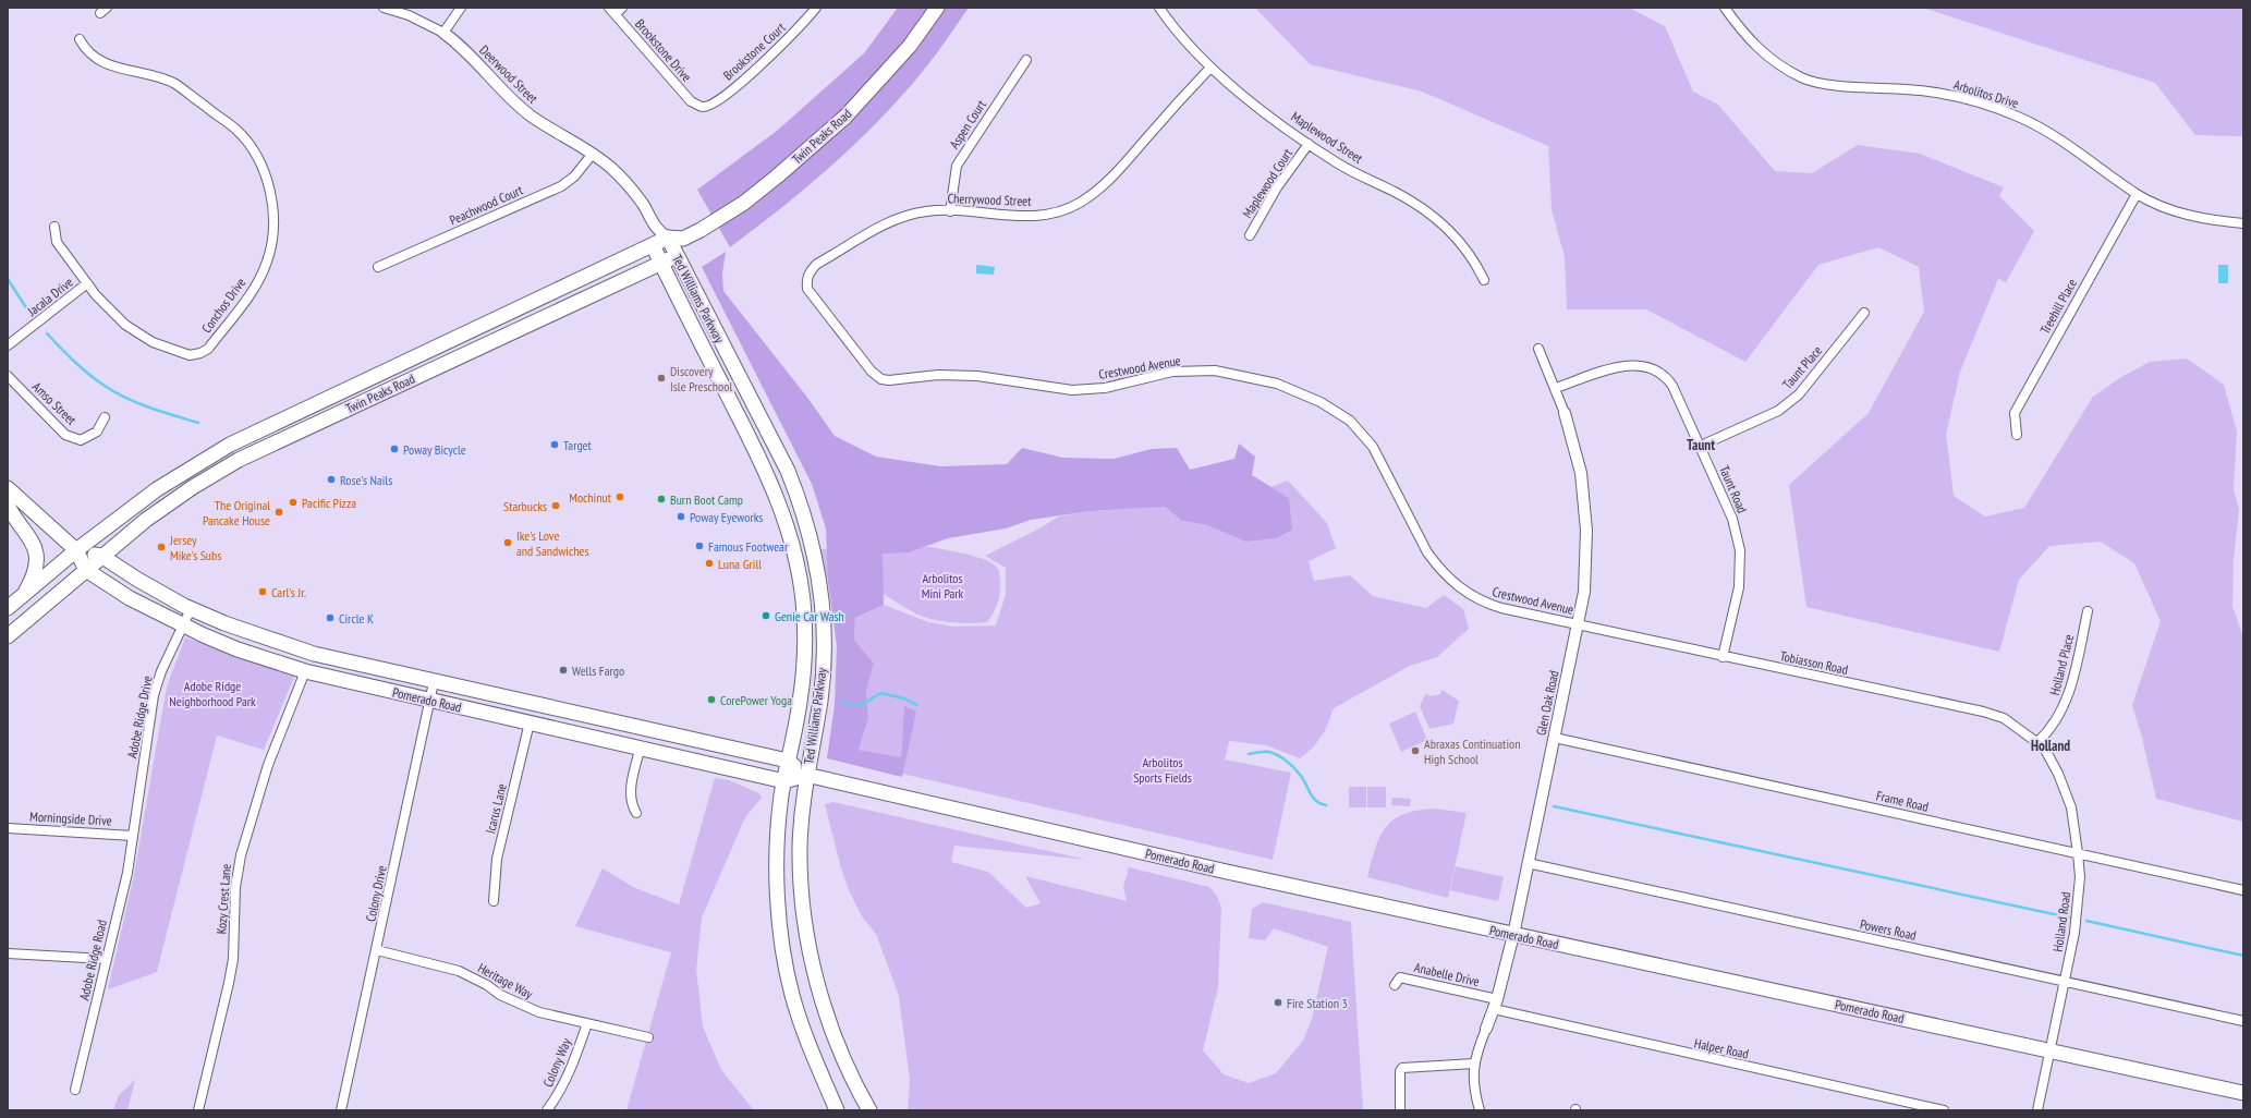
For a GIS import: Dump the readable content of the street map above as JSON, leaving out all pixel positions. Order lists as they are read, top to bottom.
{
  "streets": {
    "main road": ["Twin Peaks Road", "Ted Williams Parkway", "Pomerado Road"],
    "street": [
      "Brookstone Drive",
      "Brookstone Court",
      "Deerwood Street",
      "Arbolitos Drive",
      "Aspen Court",
      "Maplewood Street",
      "Maplewood Court",
      "Cherrywood Street",
      "Peachwood Court",
      "Jacala Drive",
      "Conchos Drive",
      "Treehill Place",
      "Crestwood Avenue",
      "Taunt Place",
      "Amso Street",
      "Taunt Road",
      "Tobiasson Road",
      "Holland Place",
      "Glen Oak Road",
      "Adobe Ridge Drive",
      "Frame Road",
      "Icarus Lane",
      "Morningside Drive",
      "Colony Drive",
      "Kozy Crest Lane",
      "Holland Road",
      "Powers Road",
      "Adobe Ridge Road",
      "Anabelle Drive",
      "Heritage Way",
      "Halper Road",
      "Colony Way"
    ]
  },
  "crossings": [
    ["Brookstone Drive", "Brookstone Court"],
    ["Deerwood Street", "Twin Peaks Road"],
    ["Deerwood Street", "Peachwood Court"],
    ["Deerwood Street", "Ted Williams Parkway"],
    ["Arbolitos Drive", "Treehill Place"],
    ["Aspen Court", "Cherrywood Street"],
    ["Twin Peaks Road", "Ted Williams Parkway"],
    ["Twin Peaks Road", "Pomerado Road"],
    ["Maplewood Street", "Maplewood Court"],
    ["Maplewood Street", "Cherrywood Street"],
    ["Cherrywood Street", "Crestwood Avenue"],
    ["Jacala Drive", "Conchos Drive"],
    ["Ted Williams Parkway", "Pomerado Road"],
    ["Crestwood Avenue", "Tobiasson Road"],
    ["Crestwood Avenue", "Glen Oak Road"],
    ["Taunt Place", "Taunt Road"],
    ["Taunt Road", "Tobiasson Road"],
    ["Taunt Road", "Glen Oak Road"],
    ["Tobiasson Road", "Holland Place"],
    ["Tobiasson Road", "Glen Oak Road"],
    ["Tobiasson Road", "Holland Road"],
    ["Holland Place", "Holland Road"],
    ["Pomerado Road", "Glen Oak Road"],
    ["Pomerado Road", "Adobe Ridge Drive"],
    ["Pomerado Road", "Icarus Lane"],
    ["Pomerado Road", "Colony Drive"],
    ["Pomerado Road", "Kozy Crest Lane"],
    ["Pomerado Road", "Holland Road"],
    ["Glen Oak Road", "Frame Road"],
    ["Glen Oak Road", "Powers Road"],
    ["Glen Oak Road", "Anabelle Drive"],
    ["Glen Oak Road", "Halper Road"],
    ["Adobe Ridge Drive", "Morningside Drive"],
    ["Adobe Ridge Drive", "Adobe Ridge Road"],
    ["Frame Road", "Holland Road"],
    ["Morningside Drive", "Adobe Ridge Road"],
    ["Colony Drive", "Heritage Way"],
    ["Holland Road", "Powers Road"],
    ["Anabelle Drive", "Halper Road"],
    ["Heritage Way", "Colony Way"]
  ],
  "districts": ["Taunt", "Holland"],
  "parks": ["Arbolitos Mini Park", "Adobe Ridge Neighborhood Park", "Arbolitos Sports Fields"],
  "places": [
    "Discovery Isle Preschool",
    "Target",
    "Poway Bicycle",
    "Rose's Nails",
    "Mochinut",
    "Burn Boot Camp",
    "Pacific Pizza",
    "Starbucks",
    "The Original Pancake House",
    "Poway Eyeworks",
    "Ike's Love and Sandwiches",
    "Famous Footwear",
    "Jersey Mike's Subs",
    "Luna Grill",
    "Carl's Jr.",
    "Genie Car Wash",
    "Circle K",
    "Wells Fargo",
    "CorePower Yoga",
    "Abraxas Continuation High School",
    "Fire Station 3"
  ]
}
